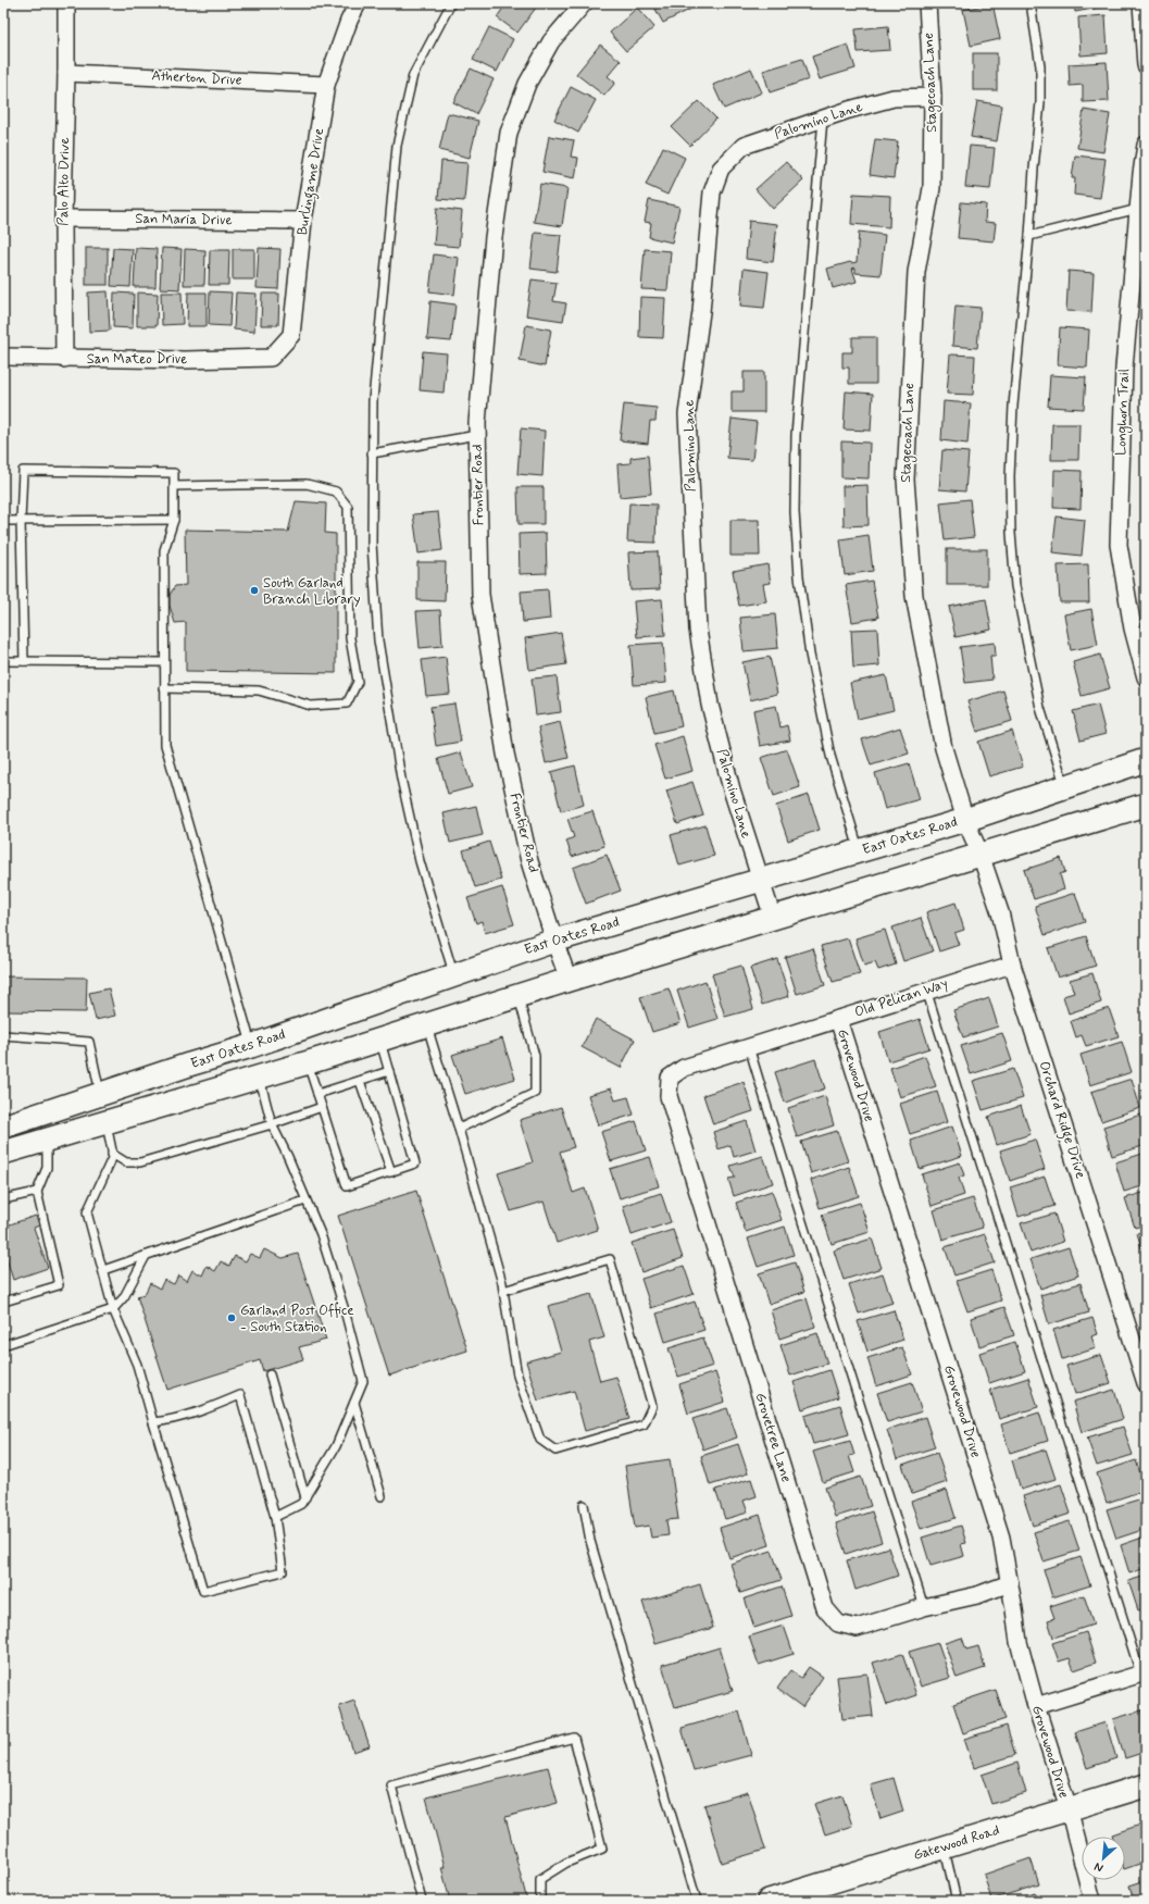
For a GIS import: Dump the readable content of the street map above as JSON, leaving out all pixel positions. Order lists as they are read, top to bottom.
{
  "streets": {
    "main road": ["East Oates Road", "Gatewood Road"],
    "street": [
      "Atherton Drive",
      "Stagecoach Lane",
      "Palomino Lane",
      "Palo Alto Drive",
      "Burlingame Drive",
      "San Maria Drive",
      "San Mateo Drive",
      "Longhorn Trail",
      "Frontier Road",
      "Old Pelican Way",
      "Grovewood Drive",
      "Orchard Ridge Drive",
      "Grovetree Lane"
    ]
  },
  "crossings": [
    ["Atherton Drive", "Palo Alto Drive"],
    ["Atherton Drive", "Burlingame Drive"],
    ["Stagecoach Lane", "Palomino Lane"],
    ["Stagecoach Lane", "East Oates Road"],
    ["Stagecoach Lane", "Orchard Ridge Drive"],
    ["Palomino Lane", "East Oates Road"],
    ["Palo Alto Drive", "San Maria Drive"],
    ["Palo Alto Drive", "San Mateo Drive"],
    ["Burlingame Drive", "San Maria Drive"],
    ["Burlingame Drive", "San Mateo Drive"],
    ["Frontier Road", "East Oates Road"],
    ["Old Pelican Way", "Grovewood Drive"],
    ["Old Pelican Way", "Orchard Ridge Drive"],
    ["Old Pelican Way", "Grovetree Lane"],
    ["Grovewood Drive", "Grovetree Lane"],
    ["Grovewood Drive", "Gatewood Road"]
  ],
  "places": ["South Garland Branch Library", "Garland Post Office - South Station"],
  "north": "bottom left"
}
